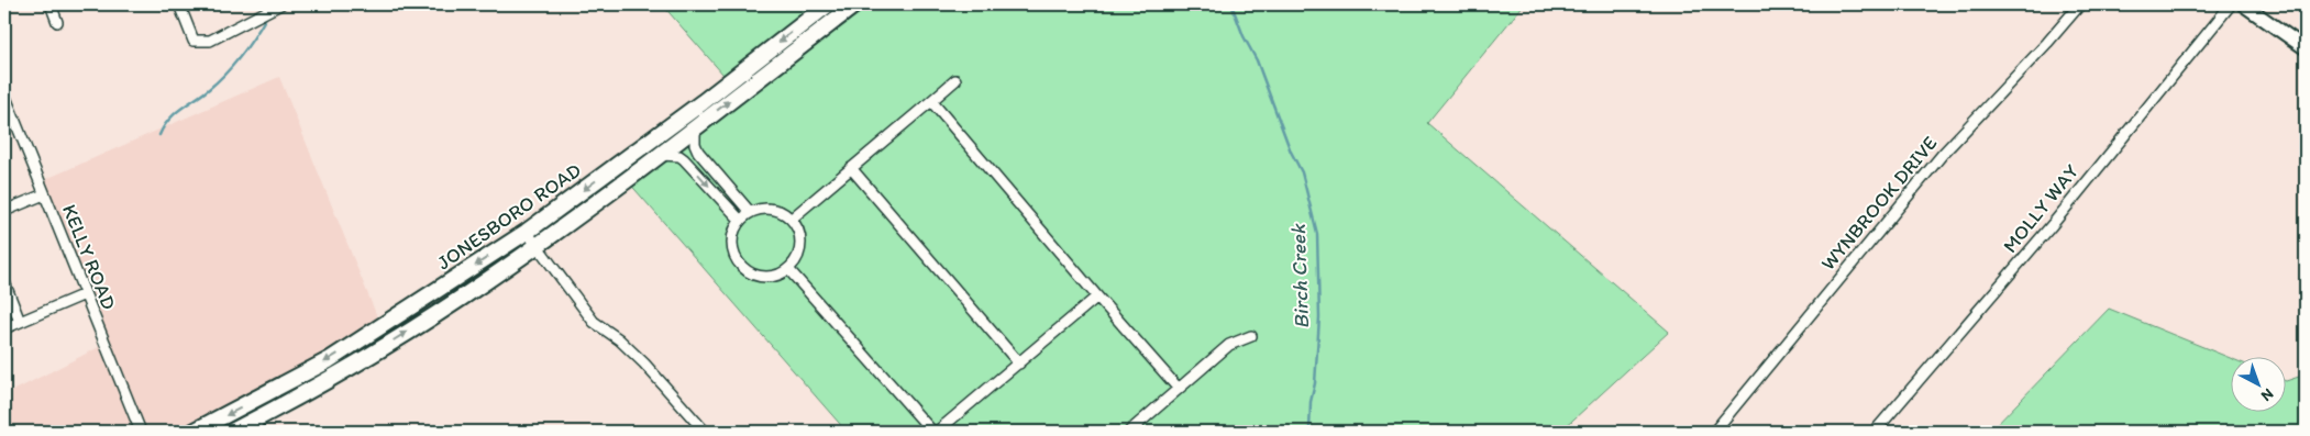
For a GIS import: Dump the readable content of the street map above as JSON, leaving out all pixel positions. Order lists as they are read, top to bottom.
{
  "streets": {
    "main road": ["JONESBORO ROAD"],
    "street": ["WYNBROOK DRIVE", "MOLLY WAY", "KELLY ROAD"]
  },
  "water": ["Birch Creek"],
  "north": "bottom right"
}
